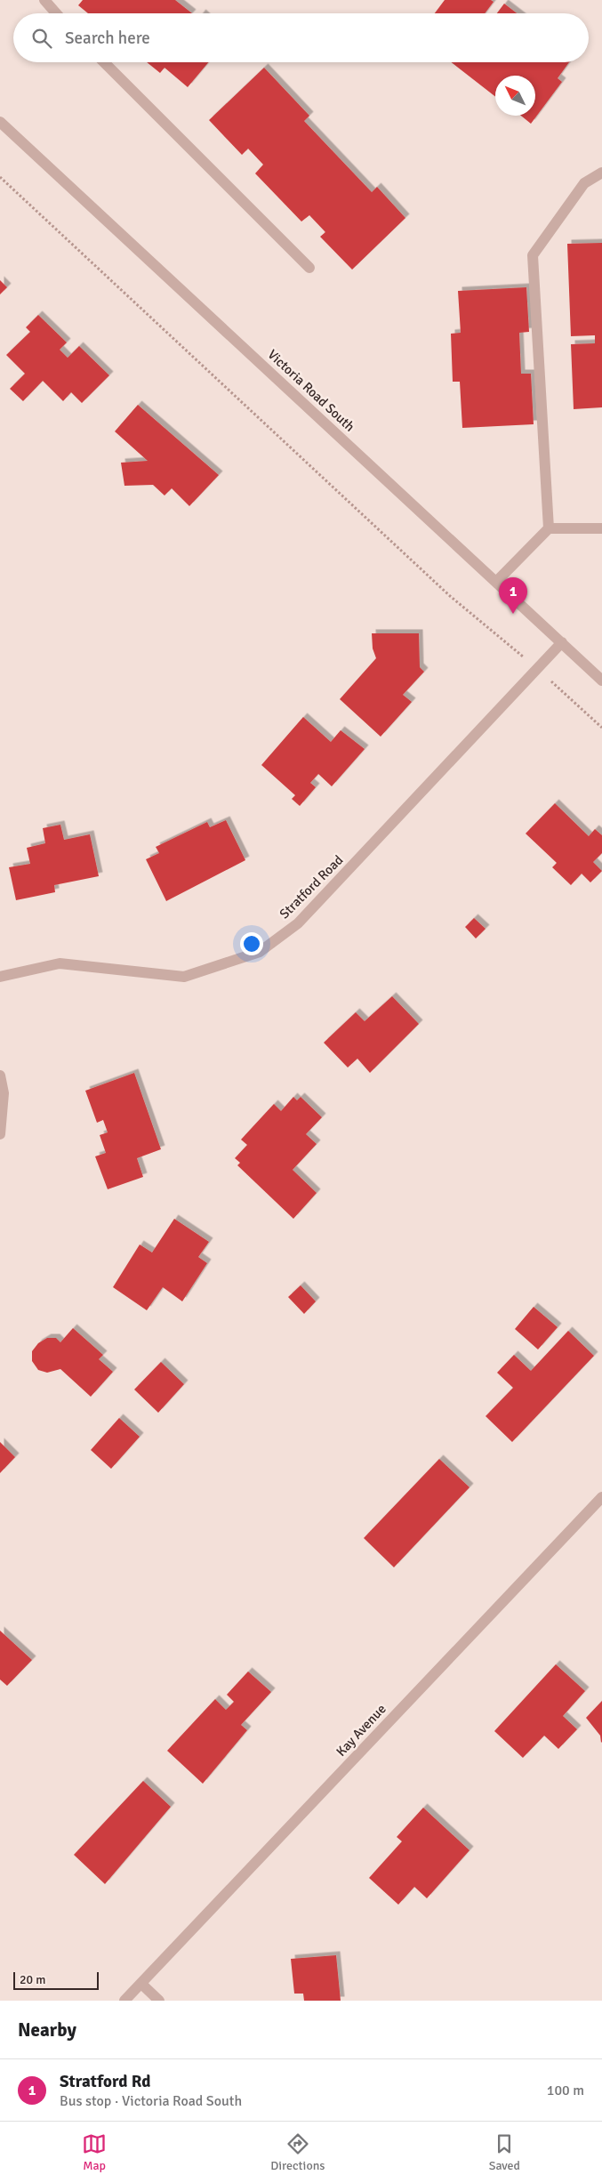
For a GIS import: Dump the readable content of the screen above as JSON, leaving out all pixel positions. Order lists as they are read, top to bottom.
{
  "streets": {
    "street": ["Victoria Road South", "Stratford Road", "Kay Avenue"]
  },
  "crossings": [
    ["Victoria Road South", "Stratford Road"]
  ],
  "scale_bar": "20 m",
  "north": "top left",
  "page": {
    "search": "Search here",
    "pins": "1",
    "scale": "20 m",
    "heading": "Nearby",
    "list": [
      {
        "mark": "1",
        "name": "Stratford Rd",
        "note": "Bus stop · Victoria Road South",
        "value": "100 m"
      }
    ],
    "nav": ["Map", "Directions", "Saved"]
  }
}
